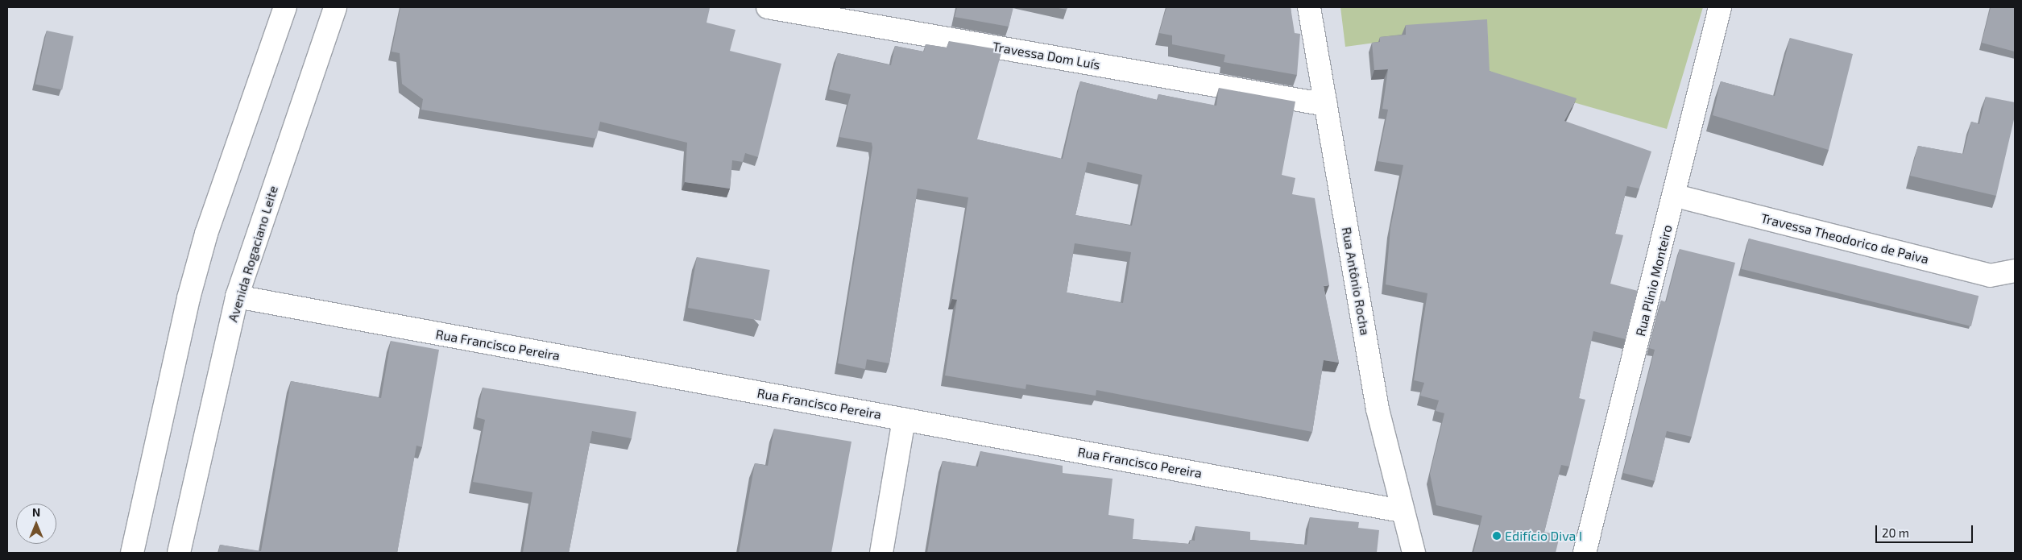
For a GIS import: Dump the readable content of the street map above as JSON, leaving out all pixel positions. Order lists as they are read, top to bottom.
{
  "streets": {
    "street": [
      "Travessa Dom Luís",
      "Travessa Theodorico de Paiva",
      "Avenida Rogaciano Leite",
      "Rua Plinio Monteiro",
      "Rua Antônio Rocha",
      "Rua Francisco Pereira"
    ]
  },
  "crossings": [
    ["Travessa Dom Luís", "Rua Antônio Rocha"],
    ["Travessa Theodorico de Paiva", "Rua Plinio Monteiro"],
    ["Avenida Rogaciano Leite", "Rua Francisco Pereira"],
    ["Rua Antônio Rocha", "Rua Francisco Pereira"]
  ],
  "places": ["Edifício Diva I"],
  "scale_bar": "20 m",
  "north": "top"
}
